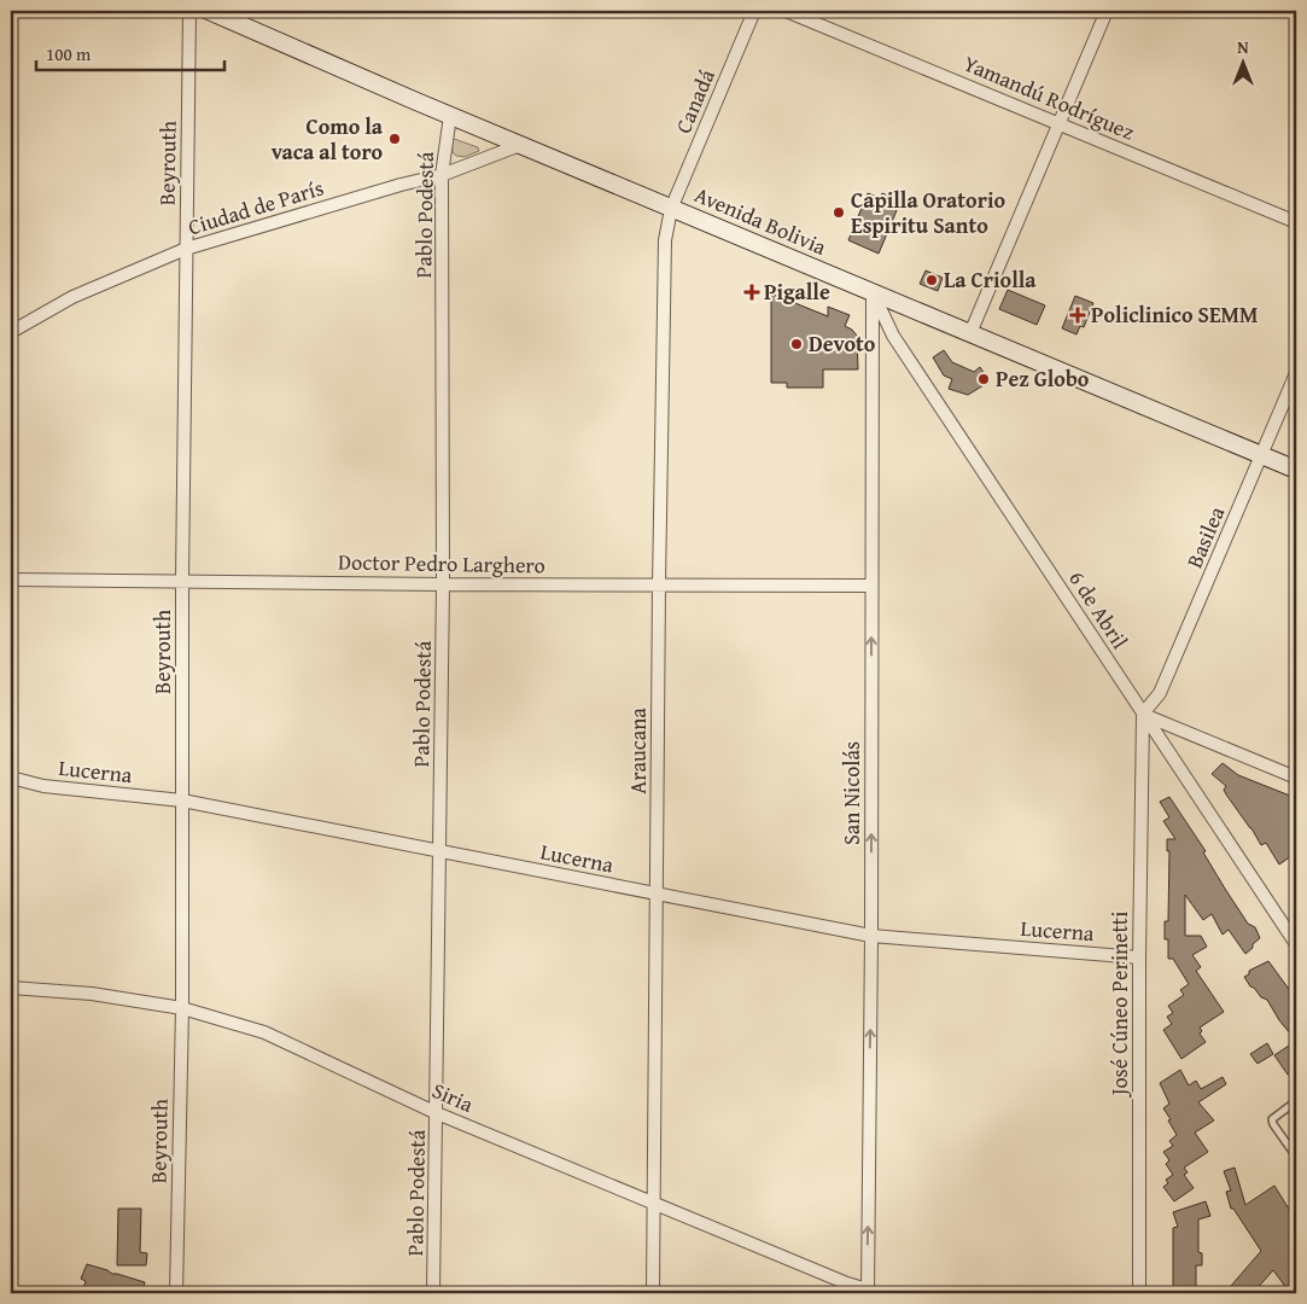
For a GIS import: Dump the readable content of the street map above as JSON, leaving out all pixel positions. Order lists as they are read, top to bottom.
{
  "streets": {
    "street": [
      "Yamandú Rodríguez",
      "Canadá",
      "Beyrouth",
      "Ciudad de París",
      "Pablo Podestá",
      "Avenida Bolivia",
      "Basilea",
      "Doctor Pedro Larghero",
      "6 de Abril",
      "Araucana",
      "Lucerna",
      "San Nicolás",
      "José Cúneo Perinetti",
      "Siria"
    ]
  },
  "crossings": [
    ["Canadá", "Avenida Bolivia"],
    ["Canadá", "Araucana"],
    ["Beyrouth", "Ciudad de París"],
    ["Beyrouth", "Doctor Pedro Larghero"],
    ["Beyrouth", "Lucerna"],
    ["Beyrouth", "Siria"],
    ["Ciudad de París", "Pablo Podestá"],
    ["Ciudad de París", "Avenida Bolivia"],
    ["Pablo Podestá", "Avenida Bolivia"],
    ["Pablo Podestá", "Doctor Pedro Larghero"],
    ["Pablo Podestá", "Lucerna"],
    ["Pablo Podestá", "Siria"],
    ["Avenida Bolivia", "Basilea"],
    ["Avenida Bolivia", "6 de Abril"],
    ["Avenida Bolivia", "Araucana"],
    ["Avenida Bolivia", "San Nicolás"],
    ["Basilea", "6 de Abril"],
    ["Basilea", "José Cúneo Perinetti"],
    ["Doctor Pedro Larghero", "Araucana"],
    ["Doctor Pedro Larghero", "San Nicolás"],
    ["6 de Abril", "San Nicolás"],
    ["6 de Abril", "José Cúneo Perinetti"],
    ["Araucana", "Lucerna"],
    ["Araucana", "Siria"],
    ["Lucerna", "San Nicolás"],
    ["Lucerna", "José Cúneo Perinetti"],
    ["San Nicolás", "Siria"]
  ],
  "one_way": ["San Nicolás"],
  "places": {
    "other": [
      "Como la vaca al toro",
      "Capilla Oratorio Espiritu Santo",
      "La Criolla",
      "Devoto",
      "Pez Globo"
    ],
    "health": ["Pigalle", "Policlinico SEMM"]
  },
  "scale_bar": "100 m",
  "north": "top"
}
